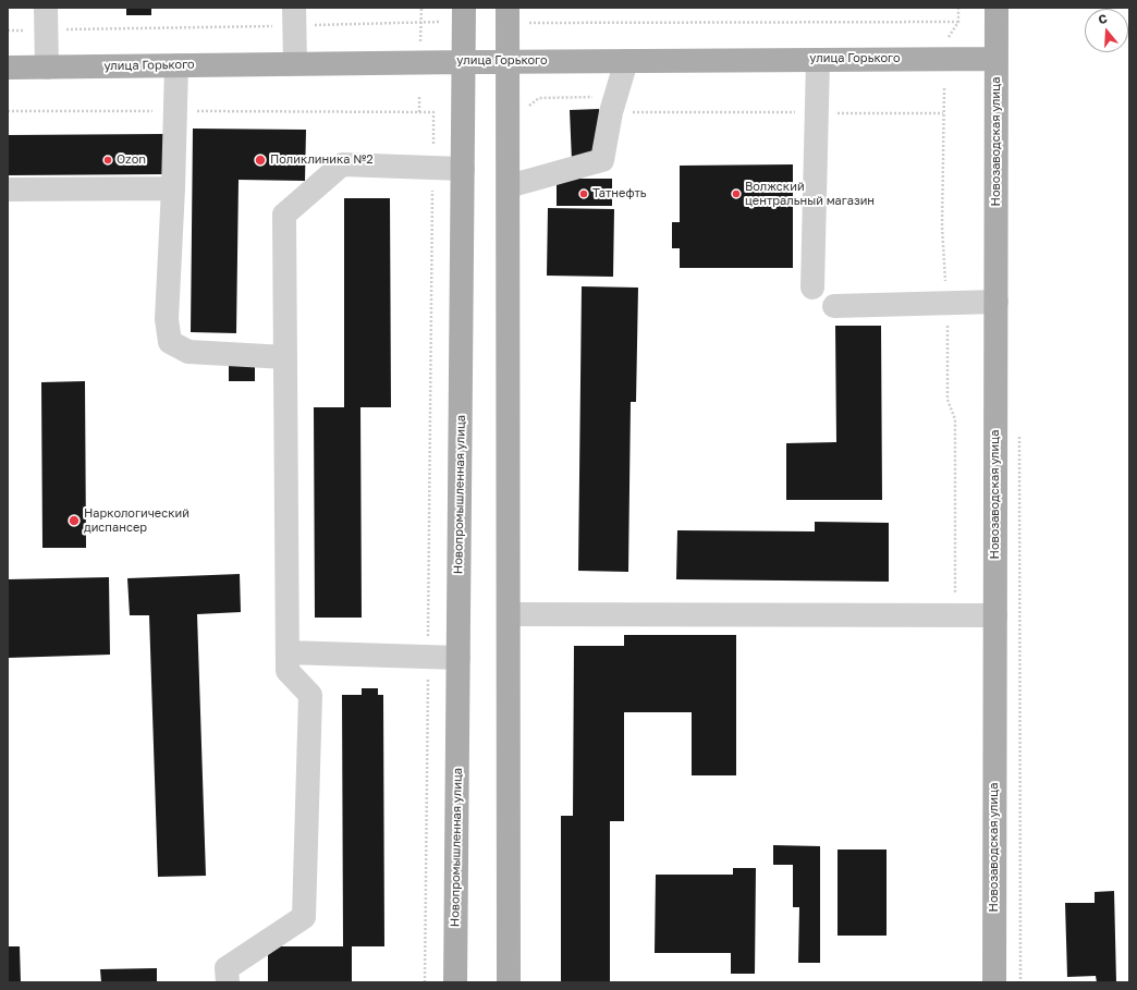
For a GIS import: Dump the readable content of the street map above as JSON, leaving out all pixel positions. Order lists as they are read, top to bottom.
{
  "streets": {
    "main road": ["улица Горького", "Новозаводская улица", "Новопромышленная улица"]
  },
  "crossings": [
    ["улица Горького", "Новозаводская улица"],
    ["улица Горького", "Новопромышленная улица"]
  ],
  "places": [
    "Ozon",
    "Поликлиника №2",
    "Татнефть",
    "Волжский центральный магазин",
    "Наркологический диспансер"
  ],
  "north": "top"
}
